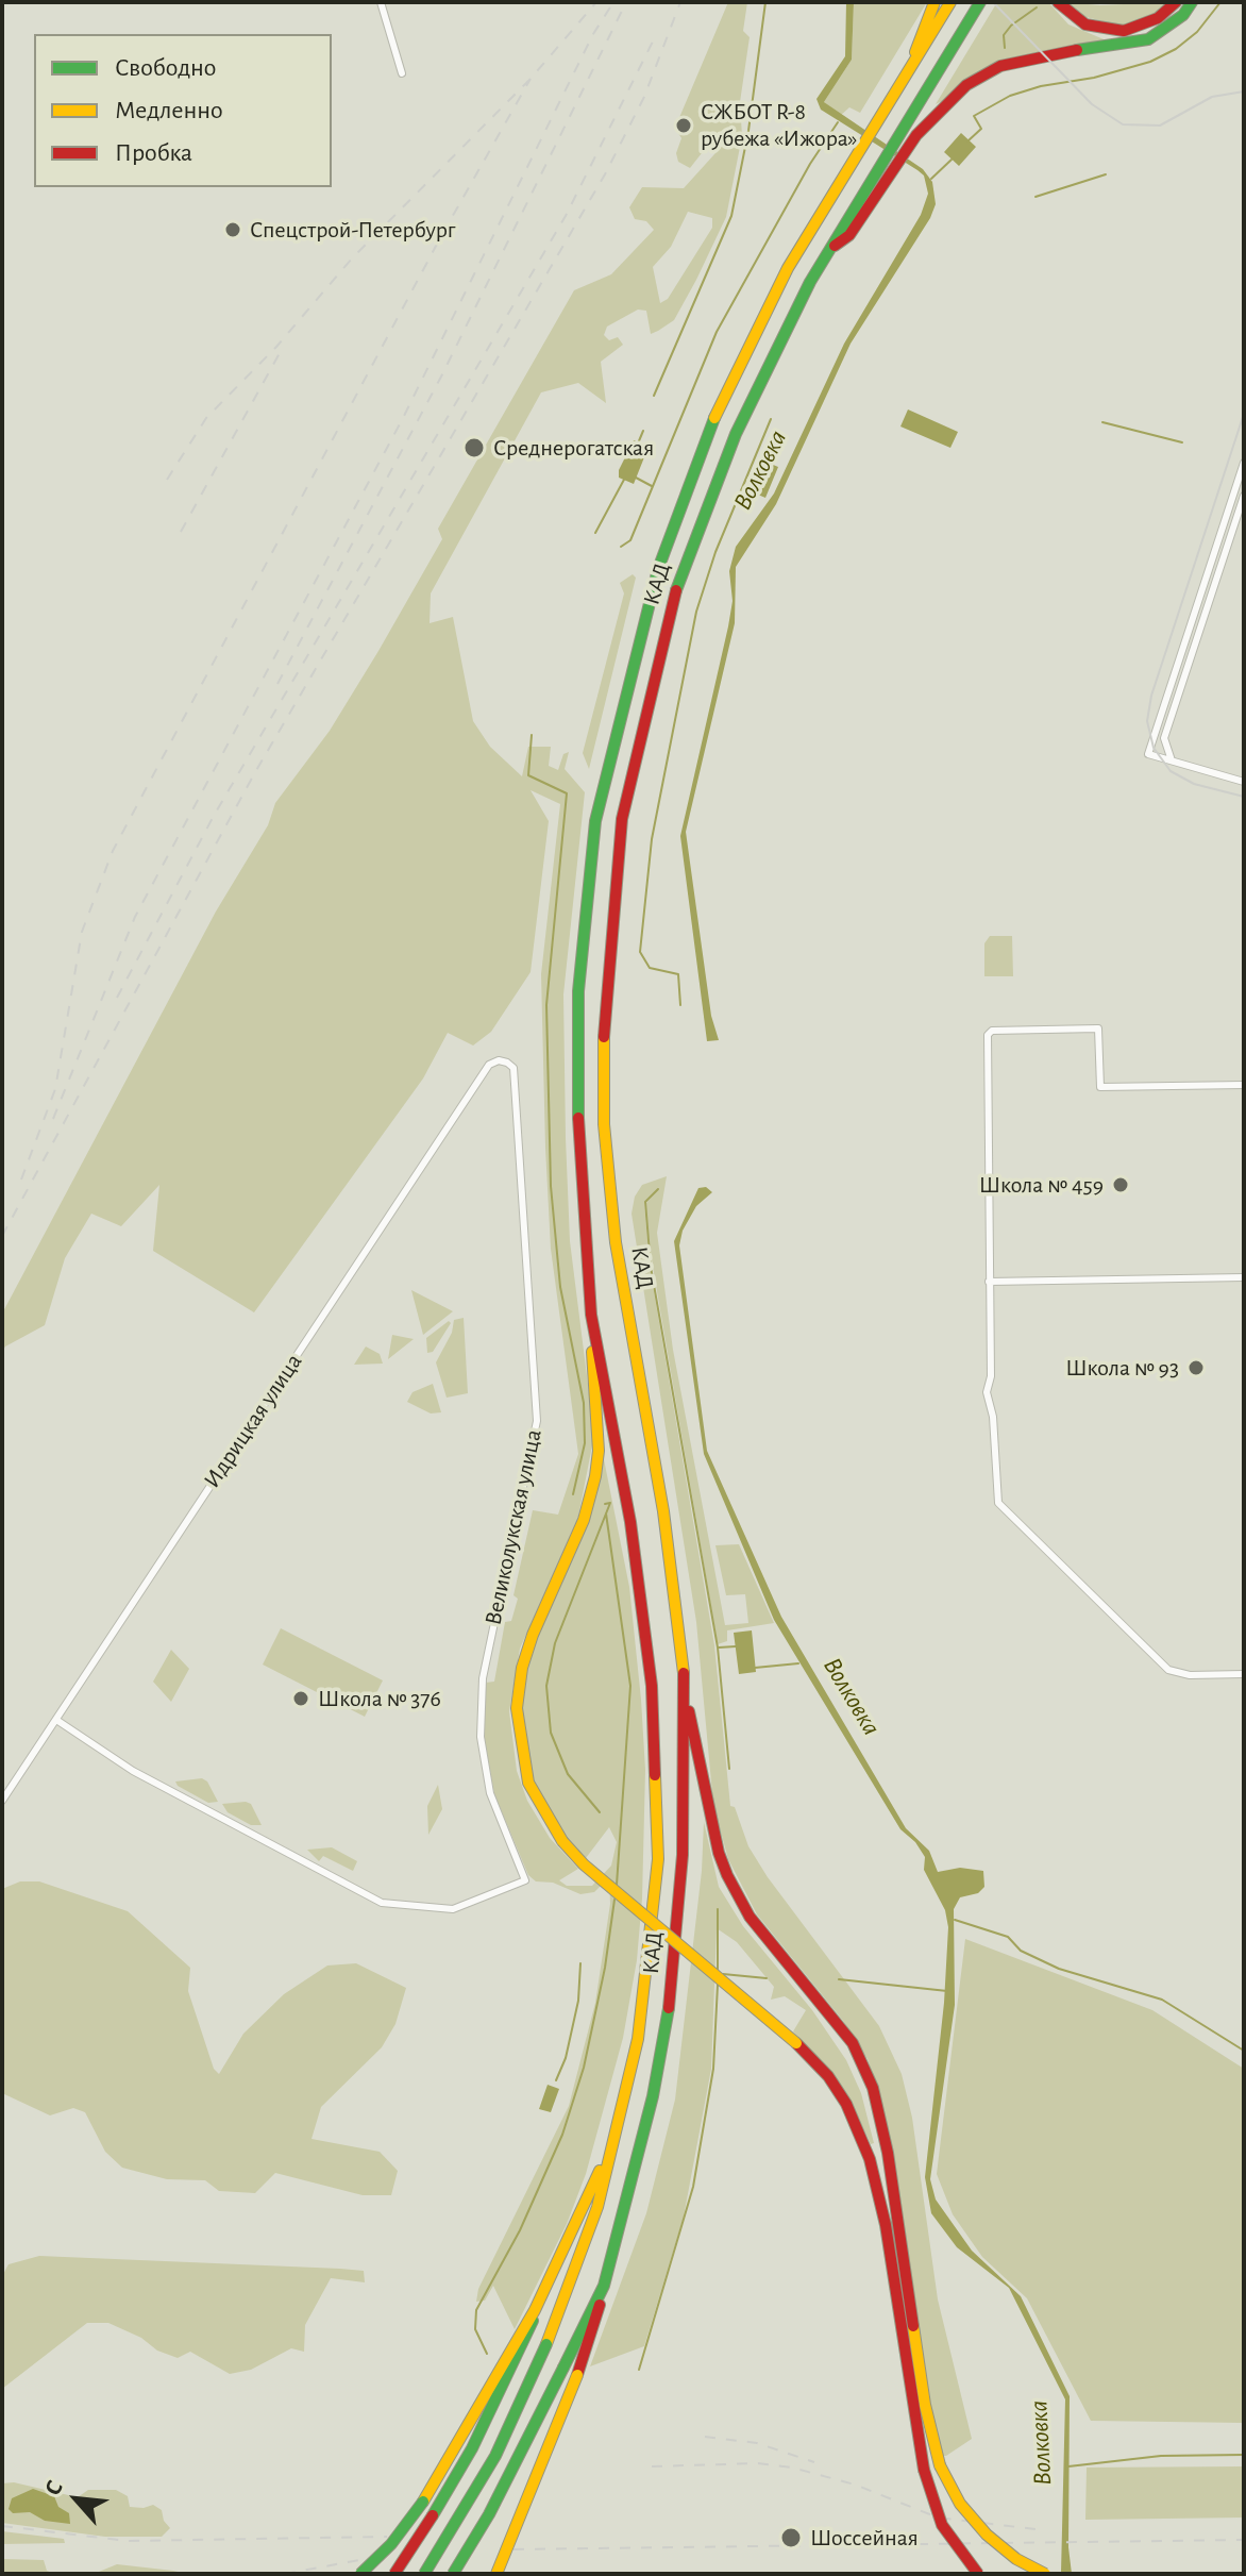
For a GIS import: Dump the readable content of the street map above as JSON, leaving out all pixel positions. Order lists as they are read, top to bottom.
{
  "streets": {
    "main road": ["КАД"],
    "street": ["Идрицкая улица", "Великолукская улица"]
  },
  "crossings": [
    ["Идрицкая улица", "Великолукская улица"]
  ],
  "water": ["Волковка"],
  "places": [
    "СЖБОТ R-8 рубежа «Ижора»",
    "Спецстрой-Петербург",
    "Среднерогатская",
    "Школа № 459",
    "Школа № 93",
    "Школа № 376",
    "Шоссейная"
  ],
  "legend": ["Свободно", "Медленно", "Пробка"],
  "north": "top left"
}
